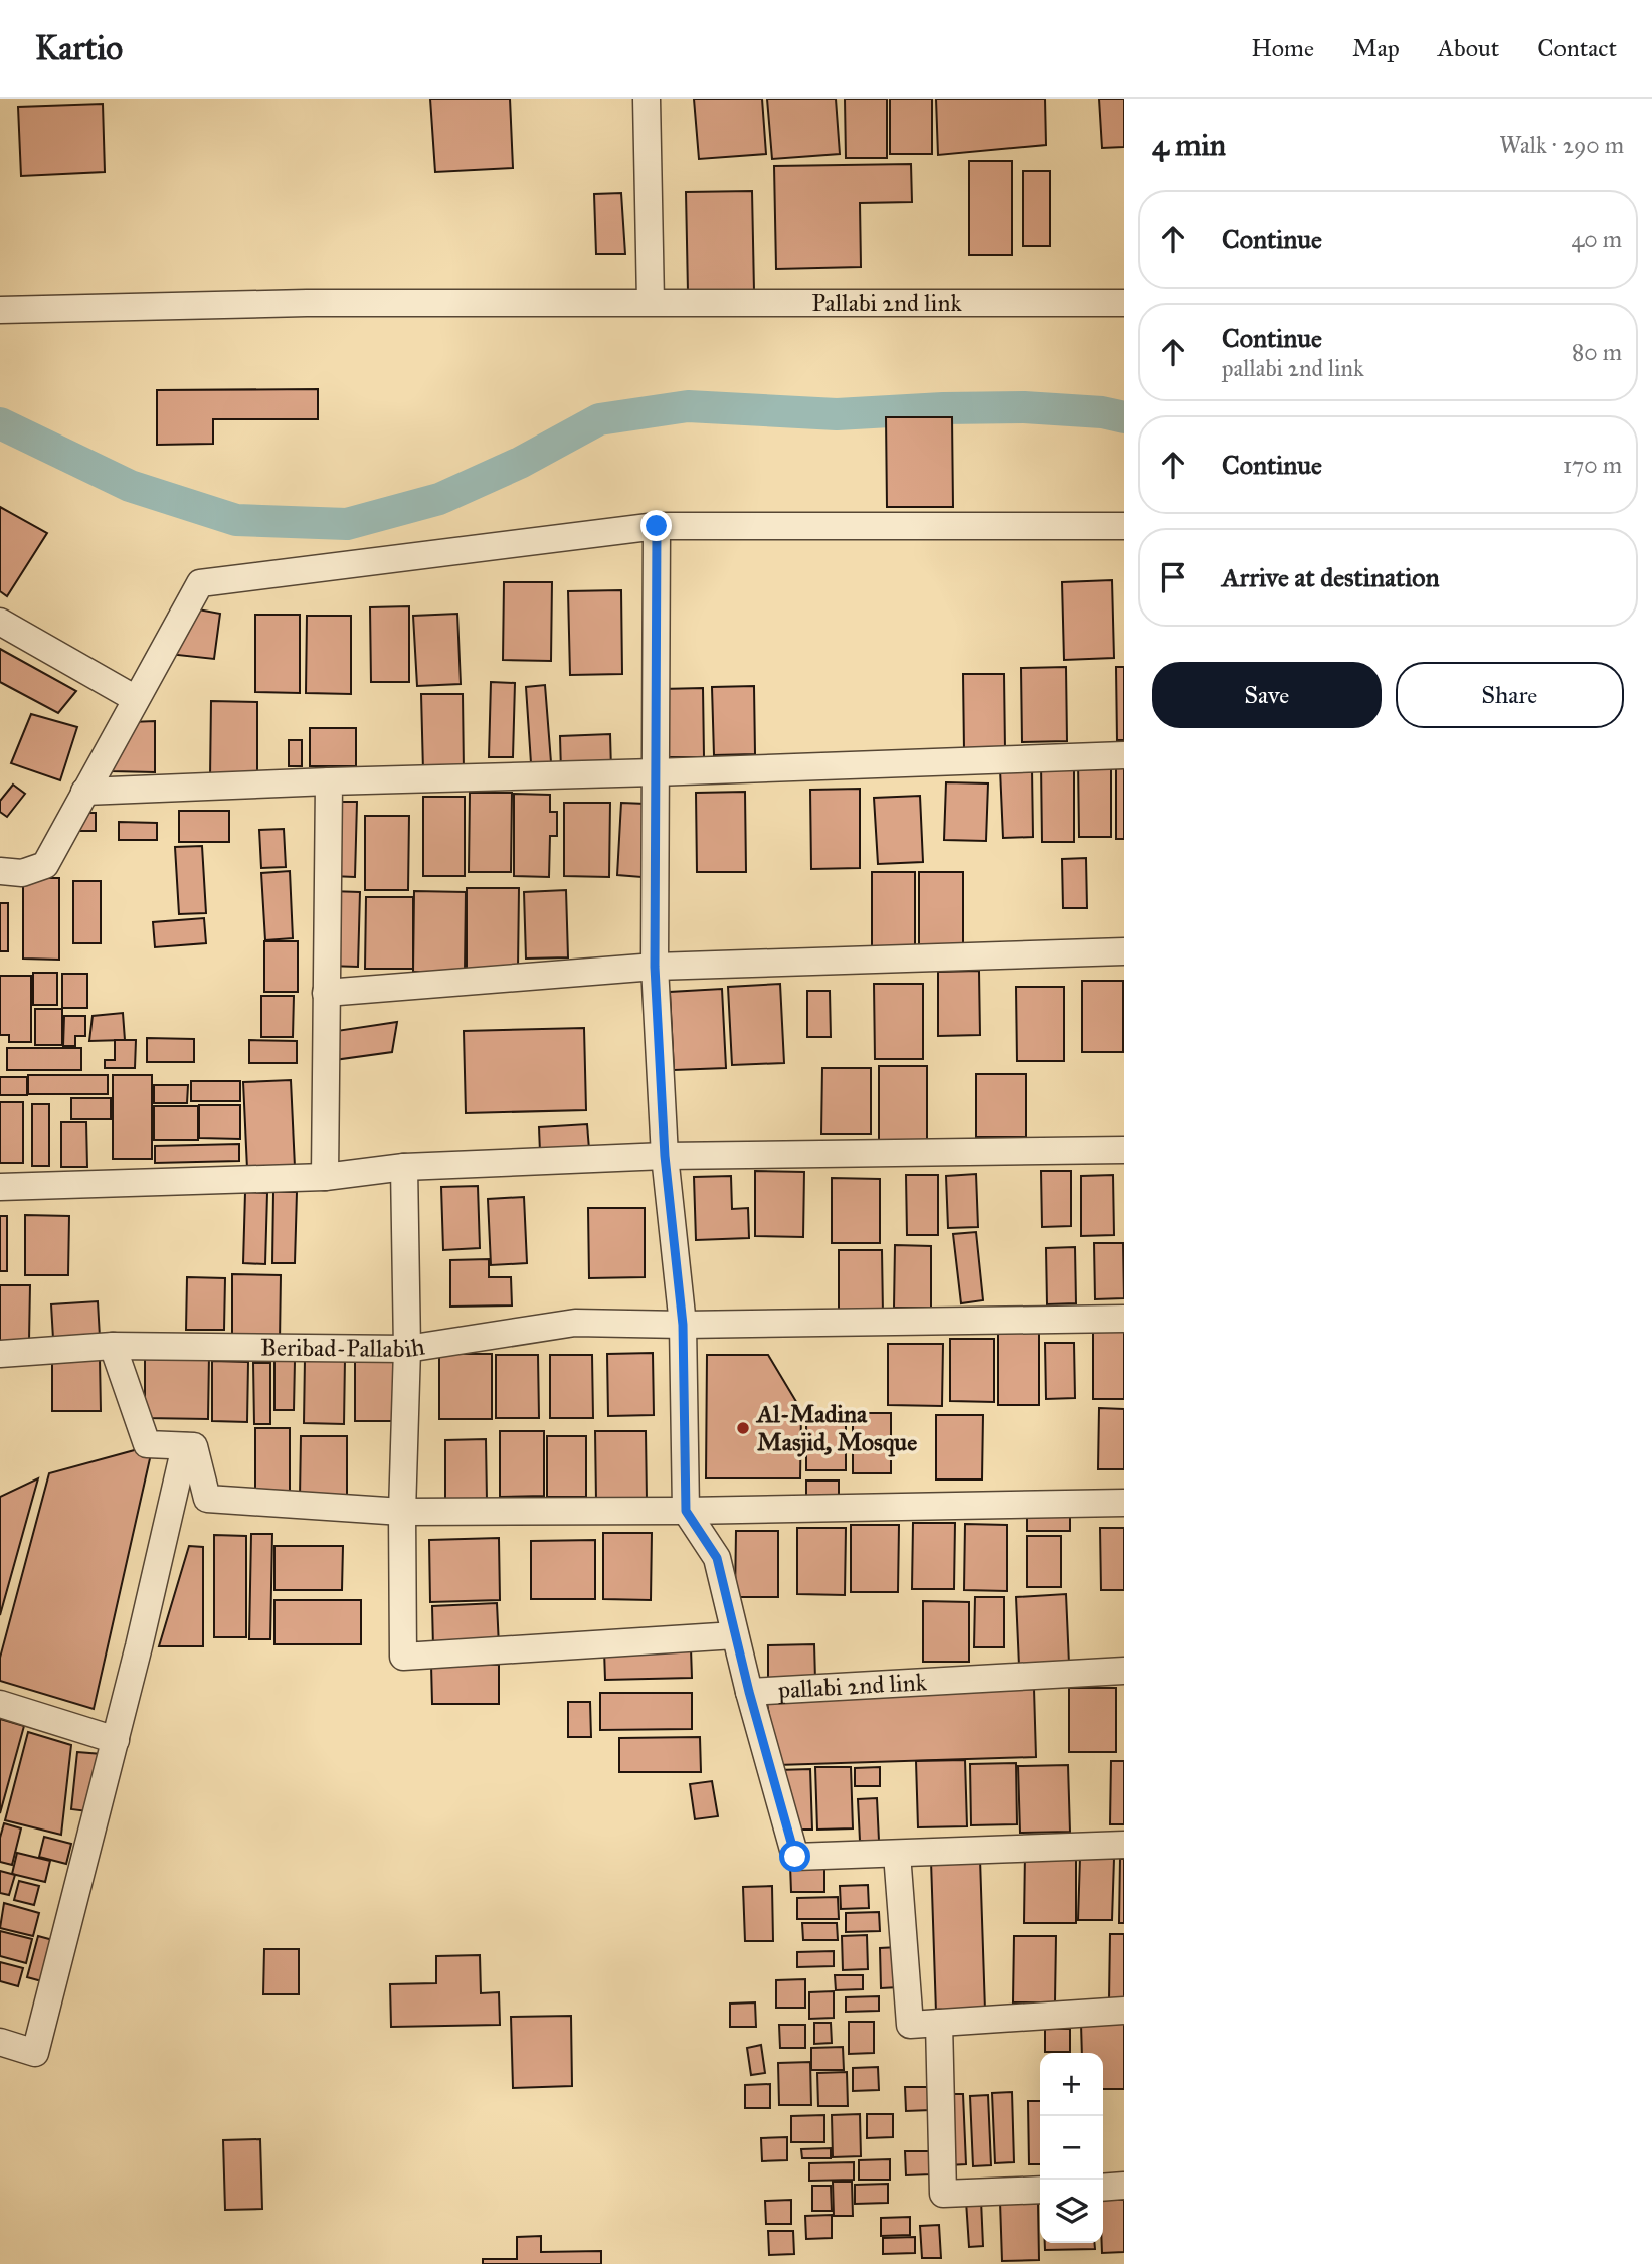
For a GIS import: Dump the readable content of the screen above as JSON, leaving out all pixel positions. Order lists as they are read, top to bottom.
{
  "streets": {
    "street": ["Pallabi 2nd link", "Beribad-Pallabih", "pallabi 2nd link"]
  },
  "places": ["Al-Madina Masjid, Mosque"],
  "page": {
    "header": "Kartio",
    "nav": [
      "Home",
      "Map",
      "About",
      "Contact"
    ],
    "heading": ["4 min", "Walk · 290 m"],
    "list": [
      ["Continue", "40 m"],
      ["Continue", "pallabi 2nd link", "80 m"],
      ["Continue", "170 m"],
      "Arrive at destination"
    ],
    "buttons": ["Save", "Share"],
    "map_buttons": ["+", "−"]
  }
}
